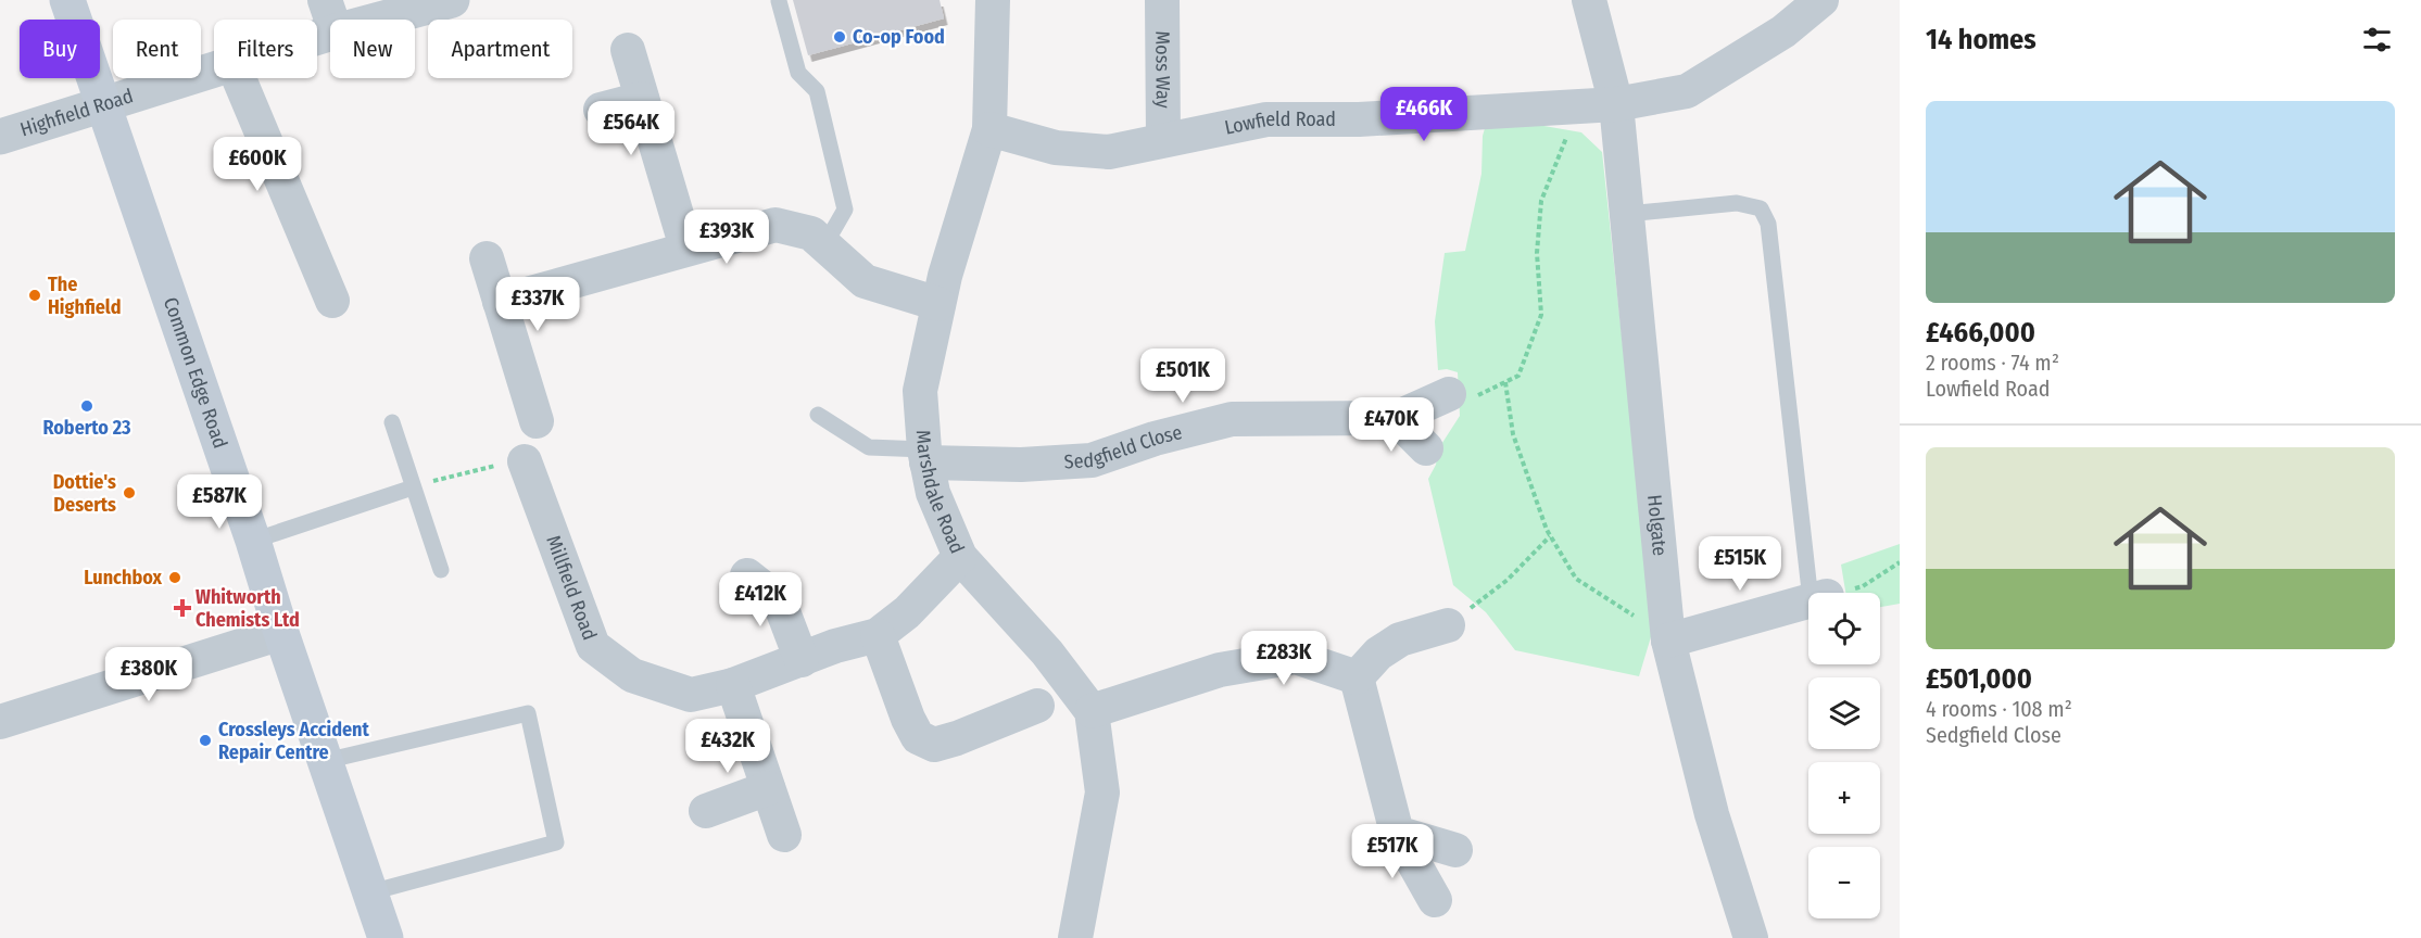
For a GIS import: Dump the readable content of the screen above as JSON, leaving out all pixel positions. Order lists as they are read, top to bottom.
{
  "streets": {
    "main road": ["Common Edge Road"],
    "street": [
      "Moss Way",
      "Highfield Road",
      "Lowfield Road",
      "Sedgfield Close",
      "Marshdale Road",
      "Holgate",
      "Millfield Road"
    ]
  },
  "crossings": [
    ["Moss Way", "Lowfield Road"],
    ["Highfield Road", "Common Edge Road"],
    ["Lowfield Road", "Marshdale Road"],
    ["Lowfield Road", "Holgate"],
    ["Sedgfield Close", "Marshdale Road"],
    ["Marshdale Road", "Millfield Road"]
  ],
  "places": {
    "other": [
      "Co-op Food",
      "The Highfield",
      "Roberto 23",
      "Dottie's Deserts",
      "Lunchbox",
      "Crossleys Accident Repair Centre"
    ],
    "health": ["Whitworth Chemists Ltd"]
  },
  "page": {
    "heading": "14 homes",
    "chip": [
      "Buy",
      "Rent",
      "Filters",
      "New",
      "Apartment"
    ],
    "list": [
      {
        "name": "£466,000",
        "note": "2 rooms · 74 m² · Lowfield Road"
      },
      {
        "name": "£501,000",
        "note": "4 rooms · 108 m² · Sedgfield Close"
      }
    ],
    "price": [
      "£466K",
      "£564K",
      "£600K",
      "£393K",
      "£337K",
      "£501K",
      "£470K",
      "£587K",
      "£515K",
      "£412K",
      "£283K",
      "£380K",
      "£432K",
      "£517K"
    ],
    "map_buttons": ["+", "−"]
  }
}
